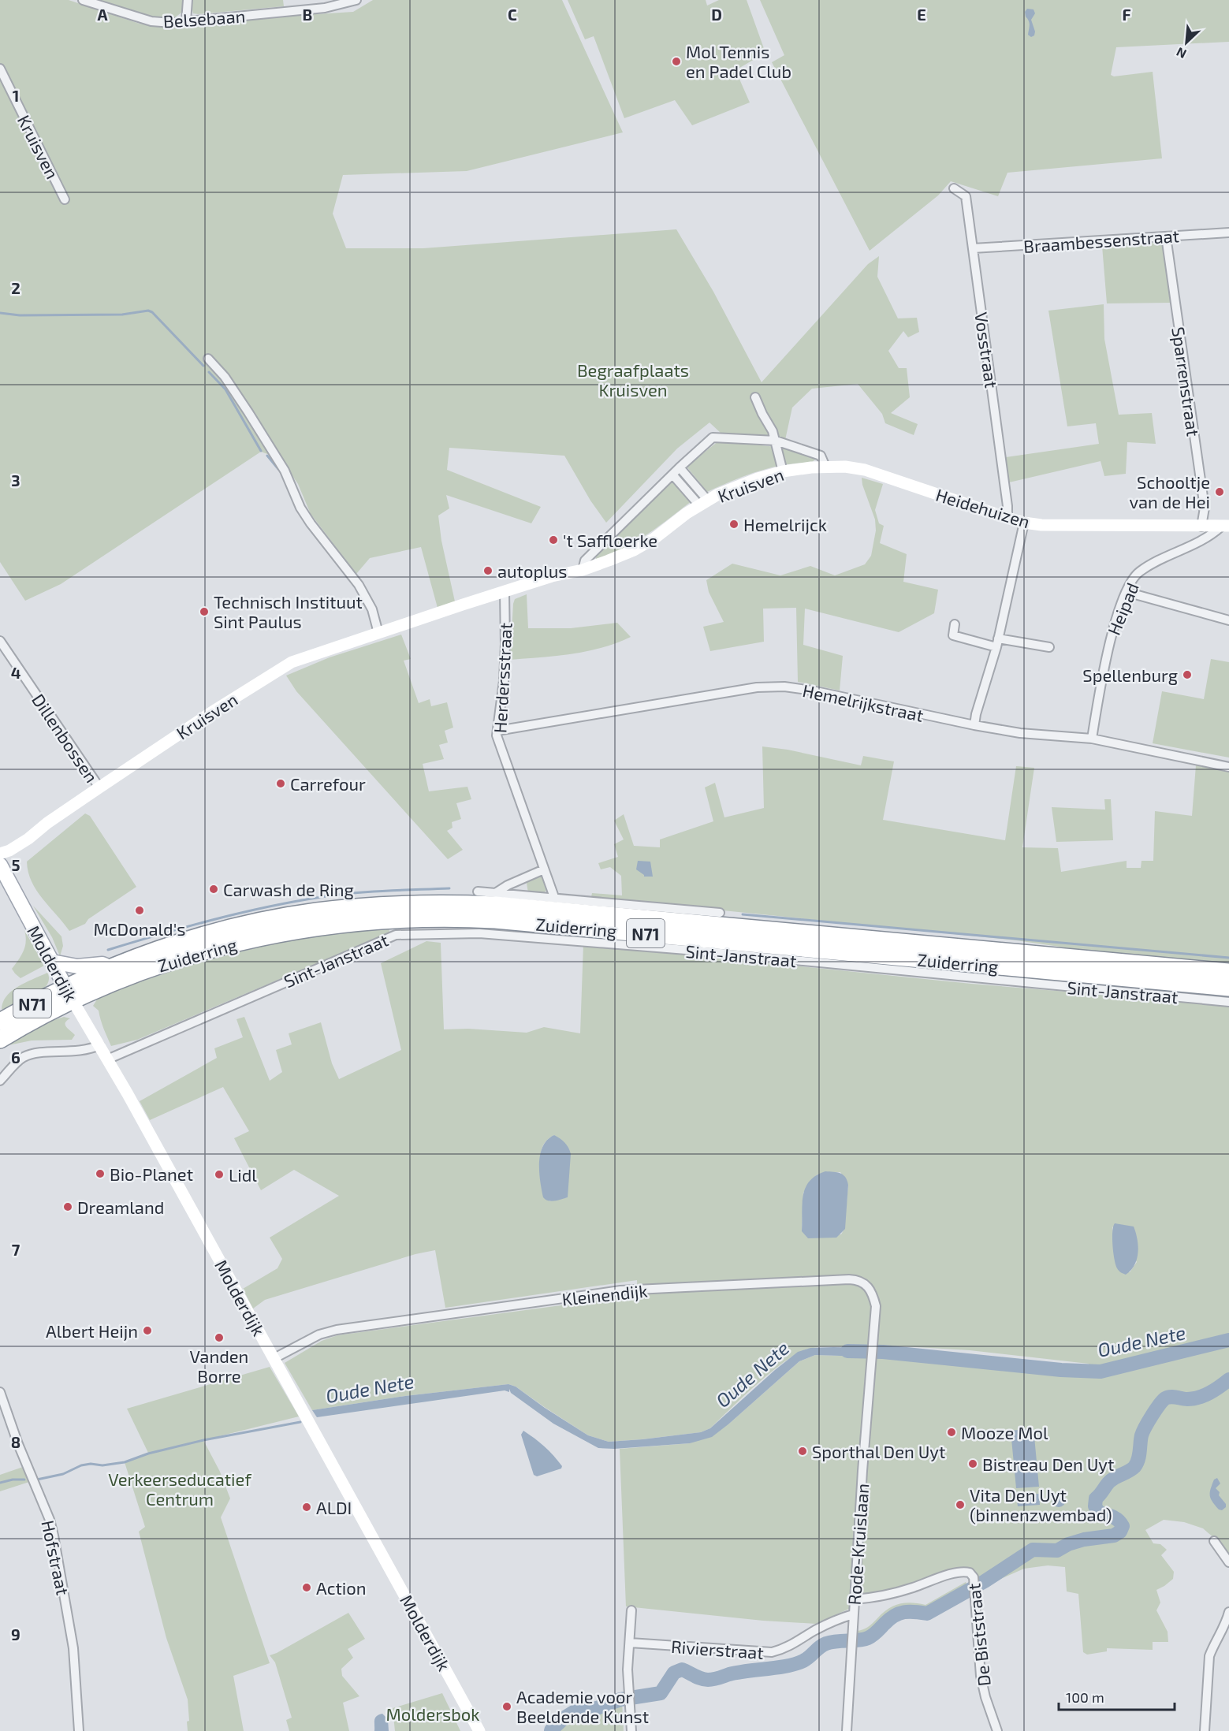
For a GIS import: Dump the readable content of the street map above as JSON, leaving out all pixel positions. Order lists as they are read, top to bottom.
{
  "streets": {
    "highway": ["Zuiderring", "N71"],
    "main road": ["Molderdijk"],
    "street": [
      "Belsebaan",
      "Kruisven",
      "Braambessenstraat",
      "Vosstraat",
      "Sparrenstraat",
      "Heidehuizen",
      "Heipad",
      "Herdersstraat",
      "Hemelrijkstraat",
      "Dillenbossen",
      "Sint-Janstraat",
      "Kleinendijk",
      "Rode-Kruislaan",
      "Hofstraat",
      "De Biststraat",
      "Rivierstraat"
    ]
  },
  "crossings": [
    ["Kruisven", "Heidehuizen"],
    ["Kruisven", "Herdersstraat"],
    ["Kruisven", "Dillenbossen"],
    ["Braambessenstraat", "Vosstraat"],
    ["Braambessenstraat", "Sparrenstraat"],
    ["Vosstraat", "Heidehuizen"],
    ["Sparrenstraat", "Heidehuizen"],
    ["Heidehuizen", "Heipad"],
    ["Heipad", "Hemelrijkstraat"],
    ["Herdersstraat", "Hemelrijkstraat"],
    ["Zuiderring", "Molderdijk"],
    ["Sint-Janstraat", "Molderdijk"],
    ["Molderdijk", "Kleinendijk"],
    ["Kleinendijk", "Rode-Kruislaan"],
    ["Rode-Kruislaan", "De Biststraat"],
    ["Rode-Kruislaan", "Rivierstraat"]
  ],
  "water": ["Oude Nete"],
  "parks": ["Begraafplaats Kruisven", "Verkeerseducatief Centrum", "Moldersbok"],
  "places": [
    "Mol Tennis en Padel Club",
    "Schooltje van de Hei",
    "Hemelrijck",
    "'t Saffloerke",
    "autoplus",
    "Technisch Instituut Sint Paulus",
    "Spellenburg",
    "Carrefour",
    "Carwash de Ring",
    "McDonald's",
    "Bio-Planet",
    "Lidl",
    "Dreamland",
    "Albert Heijn",
    "Vanden Borre",
    "Mooze Mol",
    "Sporthal Den Uyt",
    "Bistreau Den Uyt",
    "Vita Den Uyt (binnenzwembad)",
    "ALDI",
    "Action",
    "Academie voor Beeldende Kunst"
  ],
  "scale_bar": "100 m",
  "north": "bottom left",
  "grid": {
    "columns": [
      "A",
      "B",
      "C",
      "D",
      "E",
      "F"
    ],
    "rows": [
      "1",
      "2",
      "3",
      "4",
      "5",
      "6",
      "7",
      "8",
      "9"
    ]
  }
}
